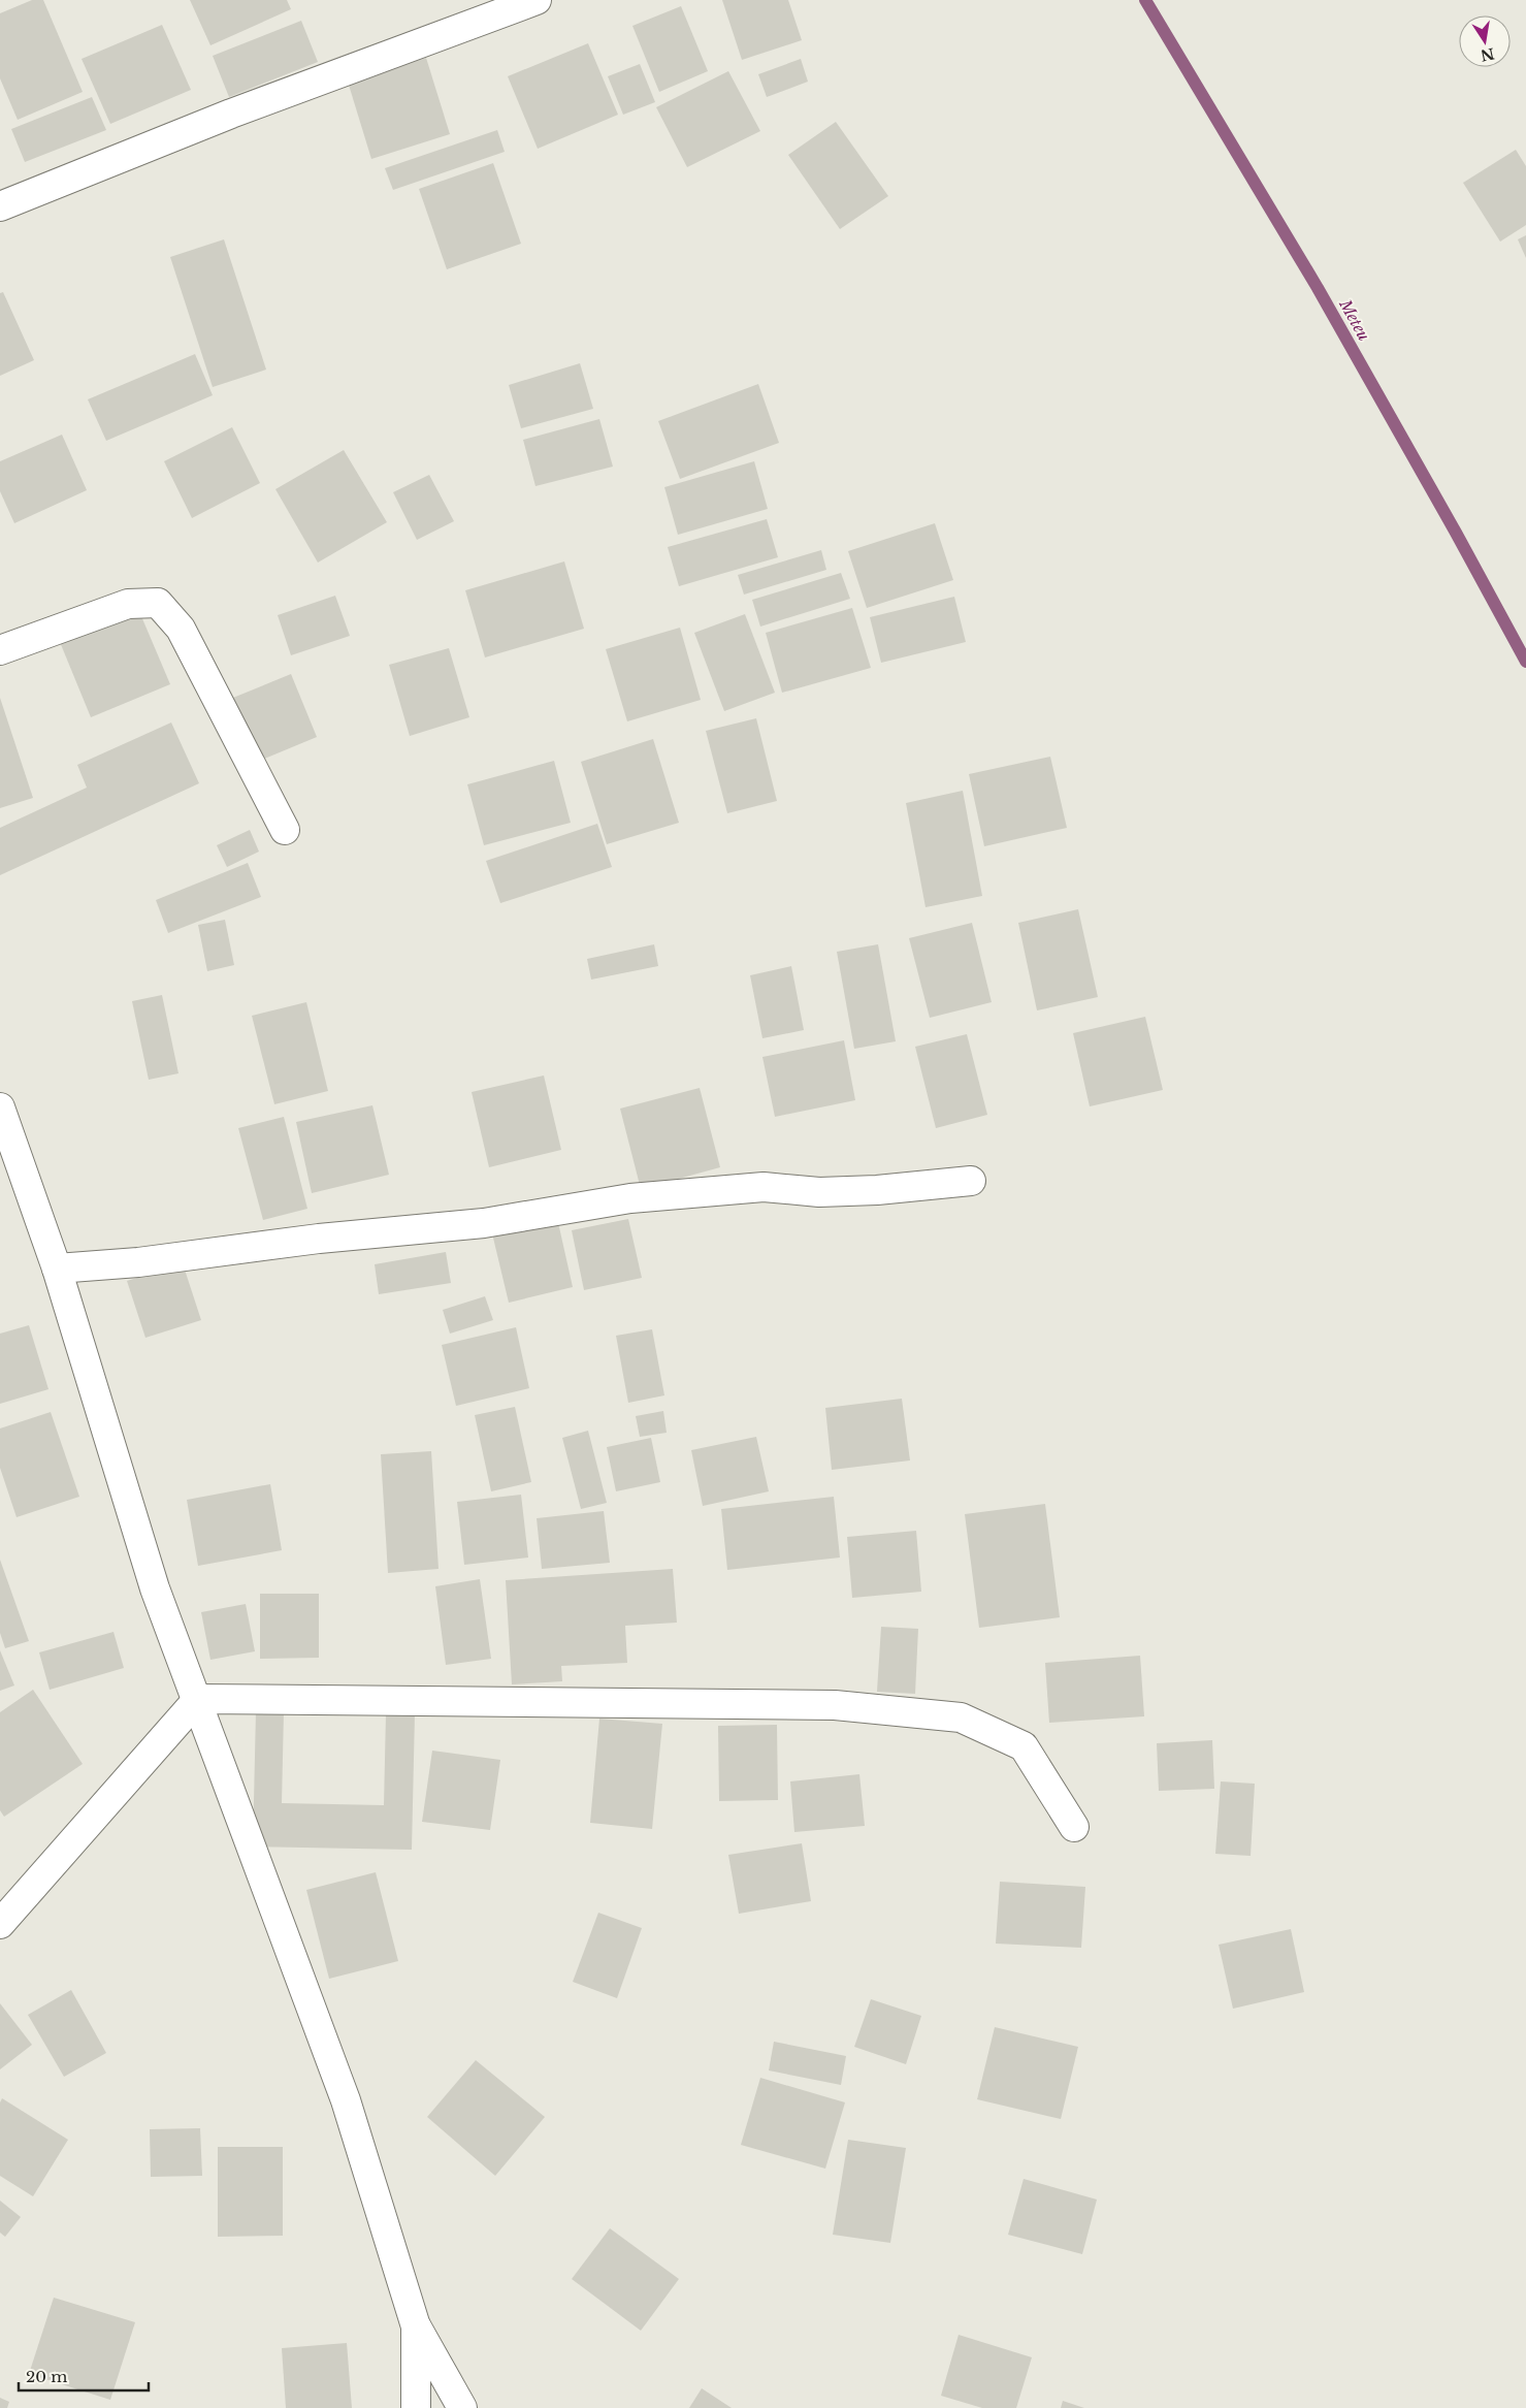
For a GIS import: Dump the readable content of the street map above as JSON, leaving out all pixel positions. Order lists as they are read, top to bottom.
{
  "water": ["Meteu"],
  "scale_bar": "20 m",
  "north": "bottom"
}
